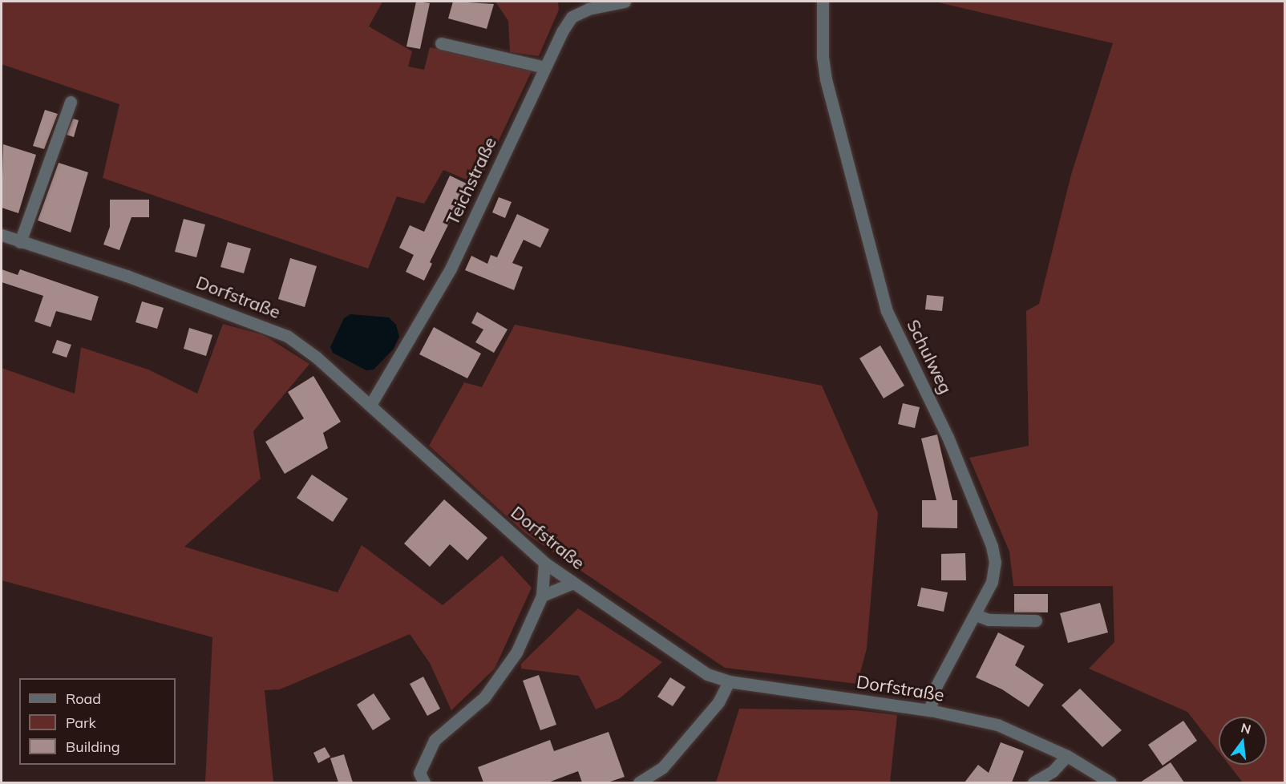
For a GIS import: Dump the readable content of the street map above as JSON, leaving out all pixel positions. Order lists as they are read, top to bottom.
{
  "streets": {
    "street": ["Teichstraße", "Dorfstraße", "Schulweg"]
  },
  "crossings": [
    ["Teichstraße", "Dorfstraße"],
    ["Dorfstraße", "Schulweg"]
  ],
  "legend": ["Road", "Park", "Building"],
  "north": "top"
}
